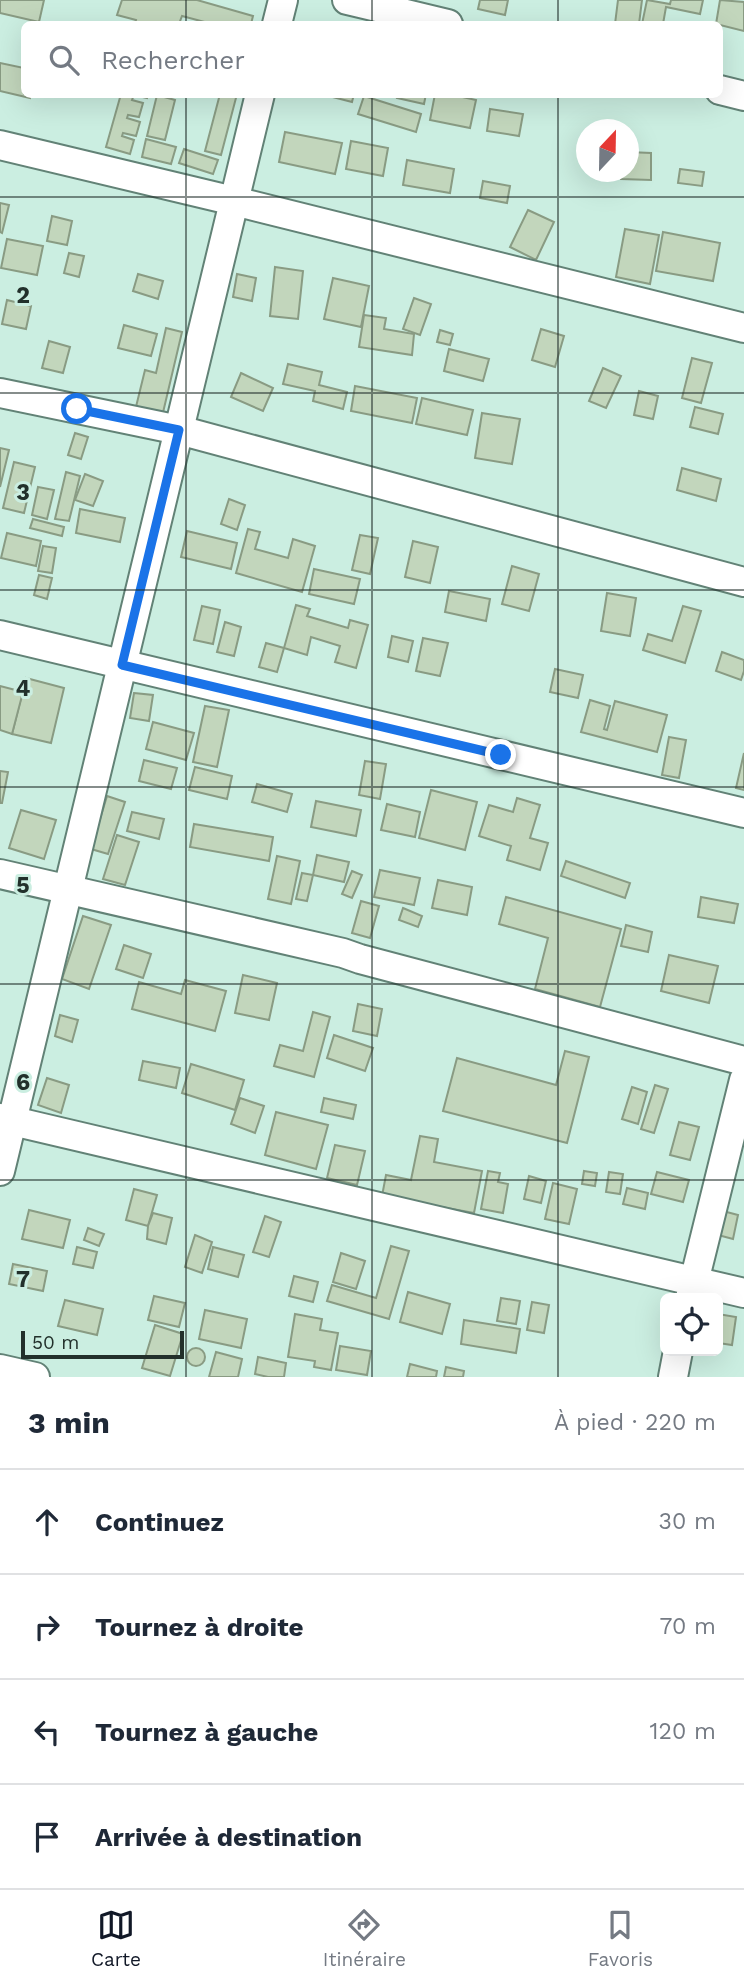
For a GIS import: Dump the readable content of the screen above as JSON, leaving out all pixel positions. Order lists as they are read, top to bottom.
{
  "scale_bar": "50 m",
  "north": "top",
  "page": {
    "search": "Rechercher",
    "scale": "50 m",
    "heading": ["3 min", "À pied · 220 m"],
    "list": [
      ["Continuez", "30 m"],
      ["Tournez à droite", "70 m"],
      ["Tournez à gauche", "120 m"],
      "Arrivée à destination"
    ],
    "nav": ["Carte", "Itinéraire", "Favoris"]
  },
  "grid": {
    "rows": [
      "2",
      "3",
      "4",
      "5",
      "6",
      "7"
    ]
  }
}
